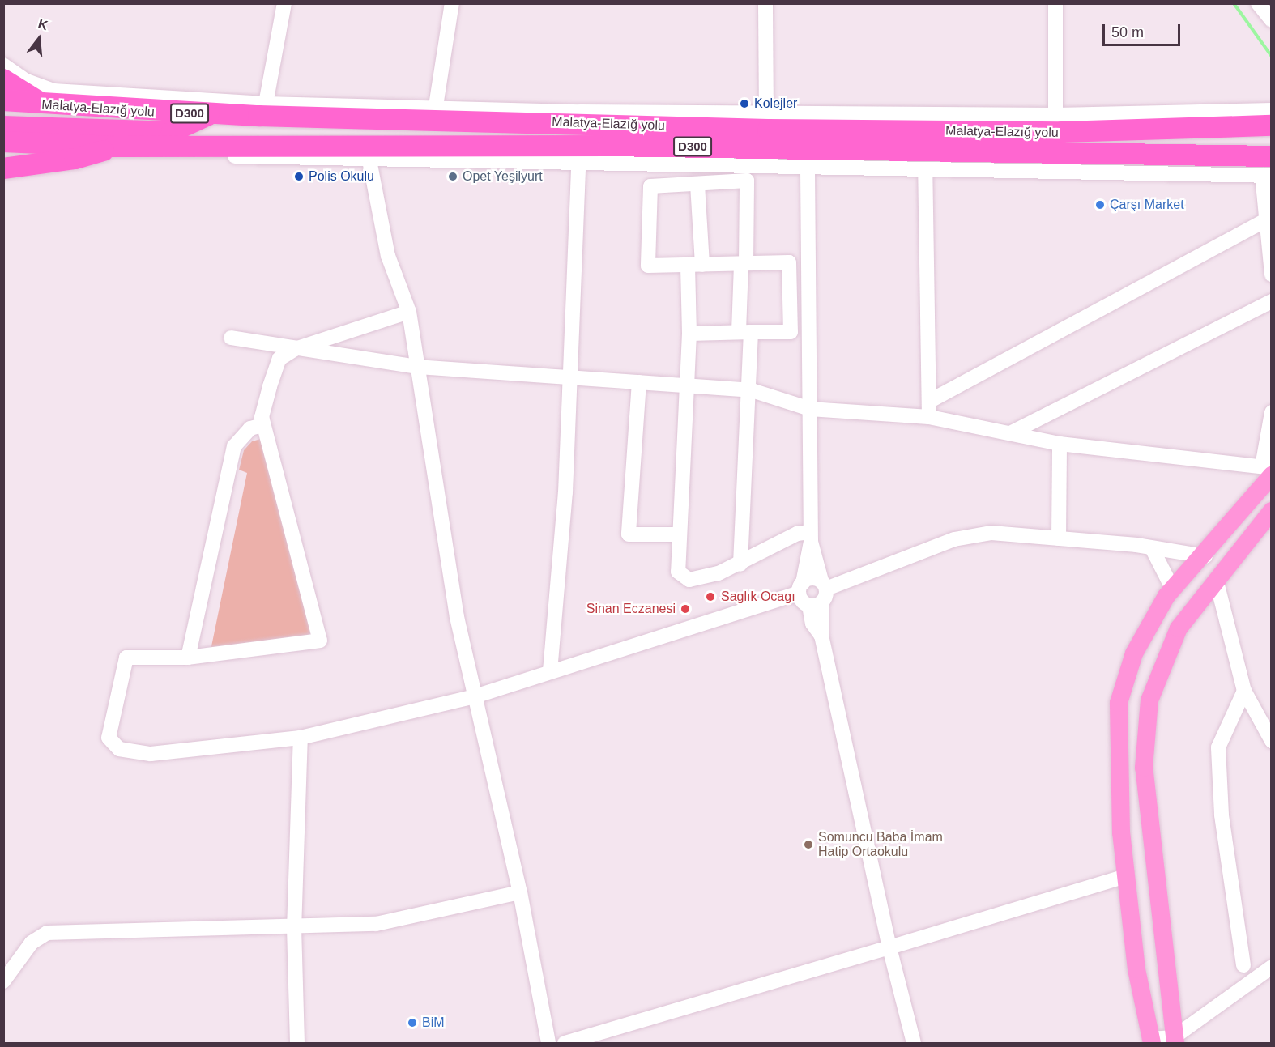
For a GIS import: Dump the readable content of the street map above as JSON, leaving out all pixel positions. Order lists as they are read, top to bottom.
{
  "streets": {
    "highway": ["Malatya-Elazığ yolu", "D300"]
  },
  "places": [
    "Kolejler",
    "Polis Okulu",
    "Opet Yeşilyurt",
    "Çarşı Market",
    "Saglık Ocagı",
    "Sinan Eczanesi",
    "Somuncu Baba İmam Hatip Ortaokulu",
    "BiM"
  ],
  "scale_bar": "50 m",
  "north": "top"
}
